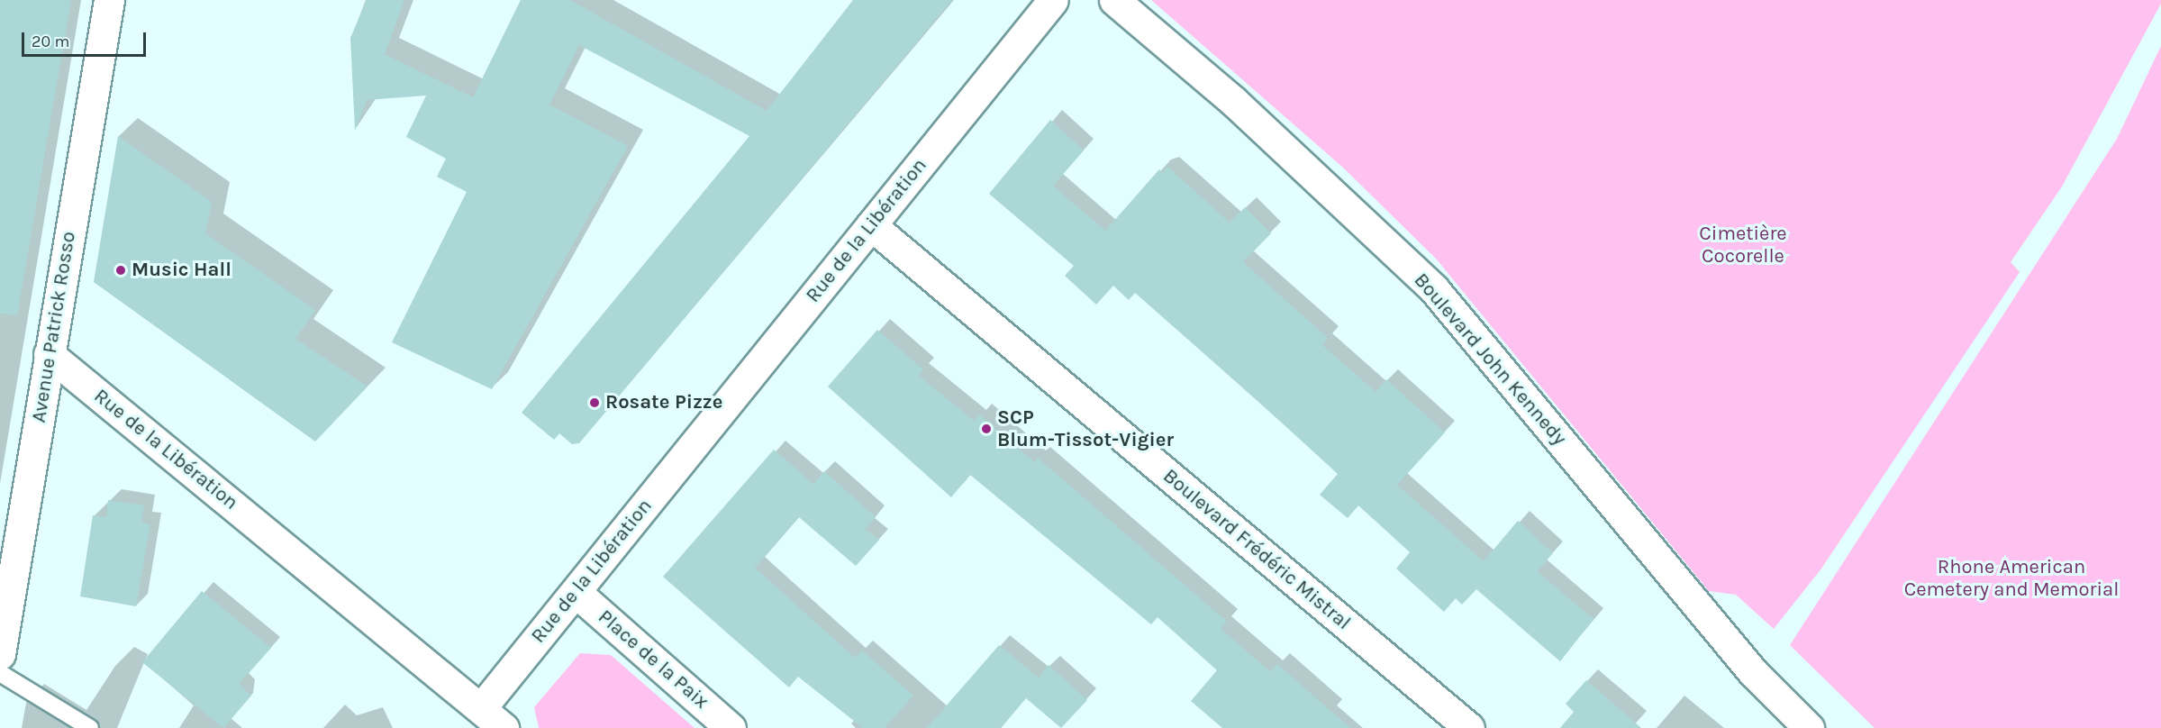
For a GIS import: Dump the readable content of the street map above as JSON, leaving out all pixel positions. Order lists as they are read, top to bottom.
{
  "streets": {
    "street": [
      "Rue de la Libération",
      "Avenue Patrick Rosso",
      "Boulevard John Kennedy",
      "Boulevard Frédéric Mistral",
      "Place de la Paix"
    ]
  },
  "crossings": [
    ["Rue de la Libération", "Avenue Patrick Rosso"],
    ["Rue de la Libération", "Boulevard Frédéric Mistral"],
    ["Rue de la Libération", "Place de la Paix"]
  ],
  "parks": ["Cimetière Cocorelle", "Rhone American Cemetery and Memorial"],
  "places": ["Music Hall", "Rosate Pizze", "SCP Blum-Tissot-Vigier"],
  "scale_bar": "20 m"
}
